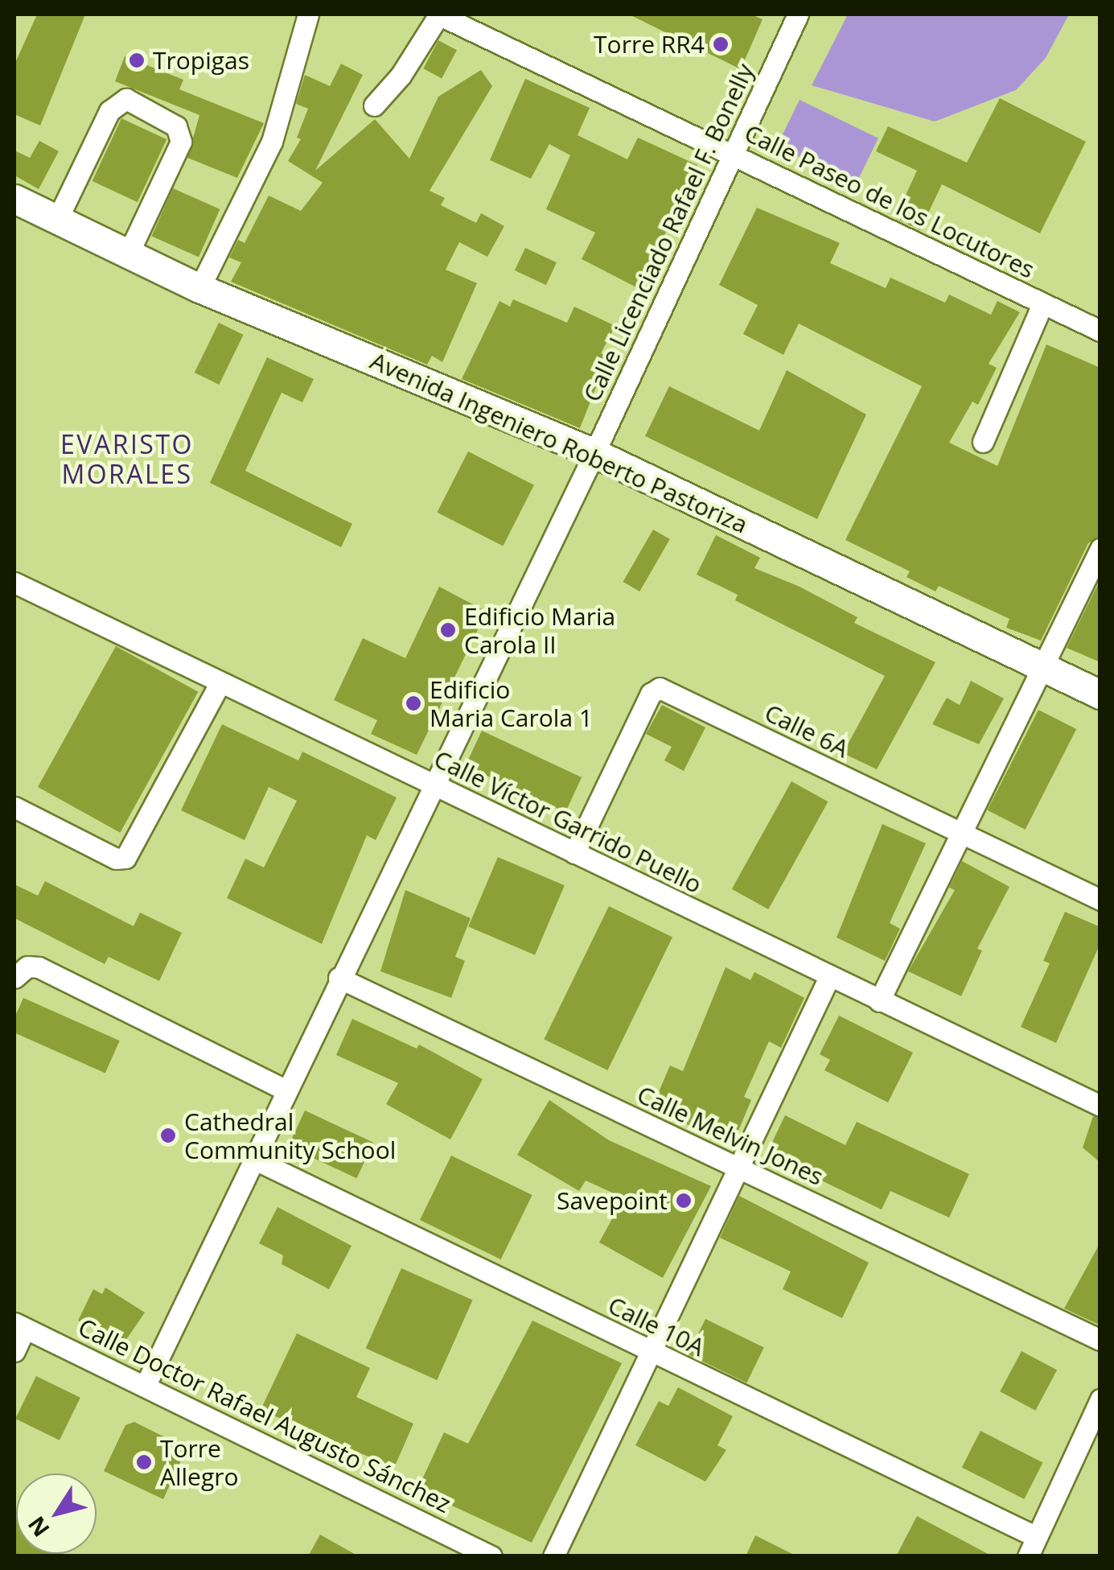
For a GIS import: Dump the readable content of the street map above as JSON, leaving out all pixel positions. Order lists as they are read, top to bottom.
{
  "streets": {
    "street": [
      "Calle Paseo de los Locutores",
      "Calle Licenciado Rafael F. Bonelly",
      "Avenida Ingeniero Roberto Pastoriza",
      "Calle 6A",
      "Calle Víctor Garrido Puello",
      "Calle Melvin Jones",
      "Calle 10A",
      "Calle Doctor Rafael Augusto Sánchez"
    ]
  },
  "crossings": [
    ["Calle Paseo de los Locutores", "Calle Licenciado Rafael F. Bonelly"],
    ["Calle Licenciado Rafael F. Bonelly", "Avenida Ingeniero Roberto Pastoriza"],
    ["Calle Licenciado Rafael F. Bonelly", "Calle Víctor Garrido Puello"],
    ["Calle Licenciado Rafael F. Bonelly", "Calle Melvin Jones"],
    ["Calle Licenciado Rafael F. Bonelly", "Calle 10A"],
    ["Calle Licenciado Rafael F. Bonelly", "Calle Doctor Rafael Augusto Sánchez"],
    ["Calle 6A", "Calle Víctor Garrido Puello"]
  ],
  "districts": ["EVARISTO MORALES"],
  "places": [
    "Torre RR4",
    "Tropigas",
    "Edificio Maria Carola II",
    "Edificio Maria Carola 1",
    "Cathedral Community School",
    "Savepoint",
    "Torre Allegro"
  ],
  "north": "bottom left"
}
